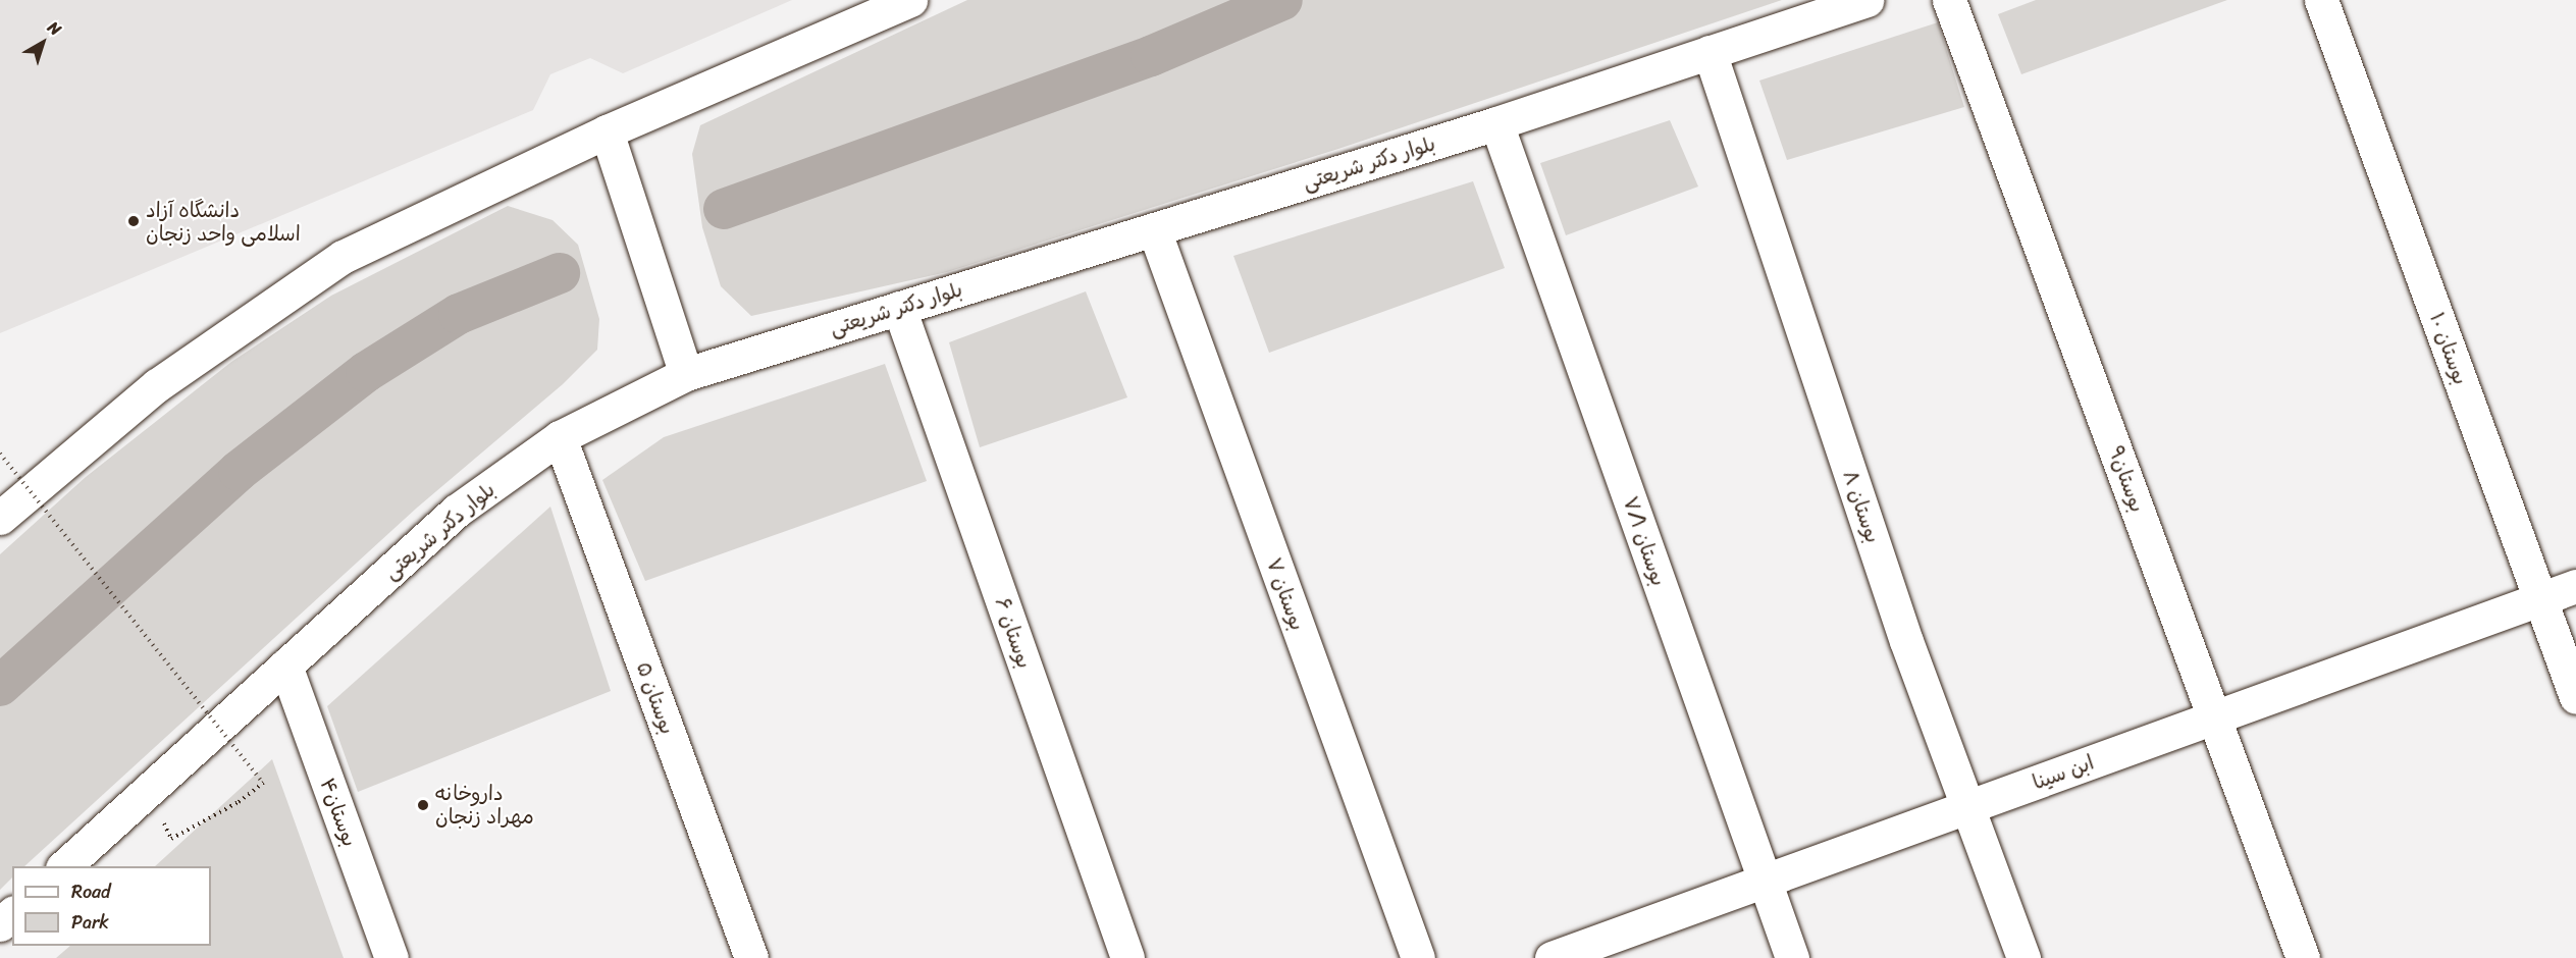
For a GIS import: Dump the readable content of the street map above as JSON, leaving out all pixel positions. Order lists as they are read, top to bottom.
{
  "streets": {
    "street": [
      "بلوار دکتر شریعتی",
      "بوستان ۱۰",
      "بوستان۹",
      "بوستان ۸",
      "بوستان ۷/۱",
      "بوستان ۷",
      "بوستان ۶",
      "بوستان ۵",
      "ابن سینا",
      "بوستان۴"
    ]
  },
  "crossings": [
    ["بلوار دکتر شریعتی", "بوستان ۸"],
    ["بلوار دکتر شریعتی", "بوستان ۷/۱"],
    ["بلوار دکتر شریعتی", "بوستان ۷"],
    ["بلوار دکتر شریعتی", "بوستان ۶"],
    ["بلوار دکتر شریعتی", "بوستان ۵"],
    ["بلوار دکتر شریعتی", "بوستان۴"],
    ["بوستان ۱۰", "ابن سینا"],
    ["بوستان۹", "ابن سینا"],
    ["بوستان ۸", "ابن سینا"],
    ["بوستان ۷/۱", "ابن سینا"]
  ],
  "places": ["دانشگاه آزاد اسلامی واحد زنجان", "داروخانه مهراد زنجان"],
  "legend": ["Road", "Park"],
  "north": "top right"
}
